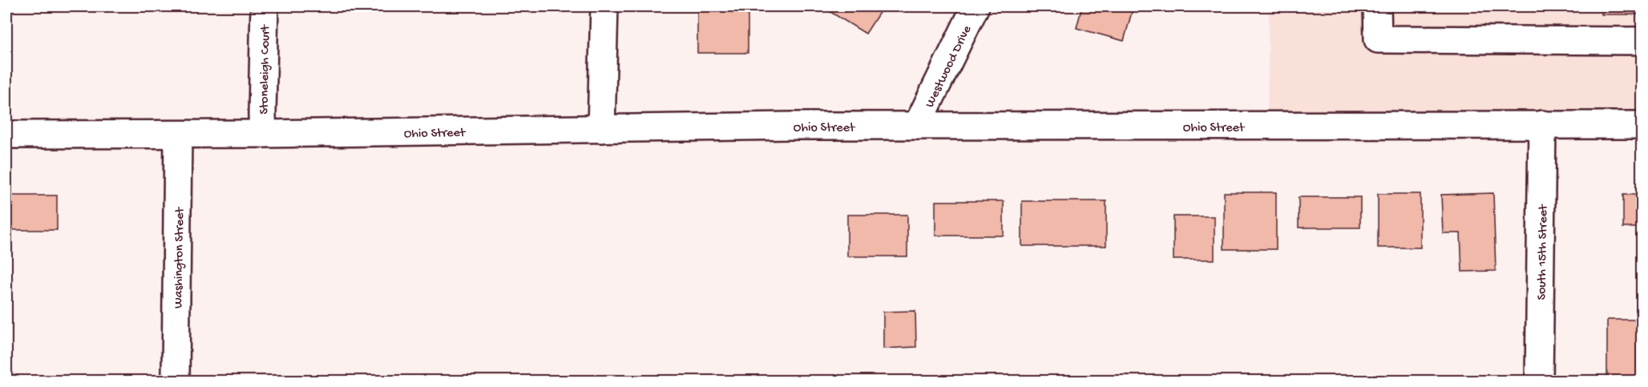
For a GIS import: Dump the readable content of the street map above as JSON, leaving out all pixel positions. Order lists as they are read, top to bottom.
{
  "streets": {
    "street": [
      "Westwood Drive",
      "Stoneleigh Court",
      "Ohio Street",
      "South 15th Street",
      "Washington Street"
    ]
  },
  "crossings": [
    ["Westwood Drive", "Ohio Street"],
    ["Stoneleigh Court", "Ohio Street"],
    ["Ohio Street", "South 15th Street"],
    ["Ohio Street", "Washington Street"]
  ]
}
